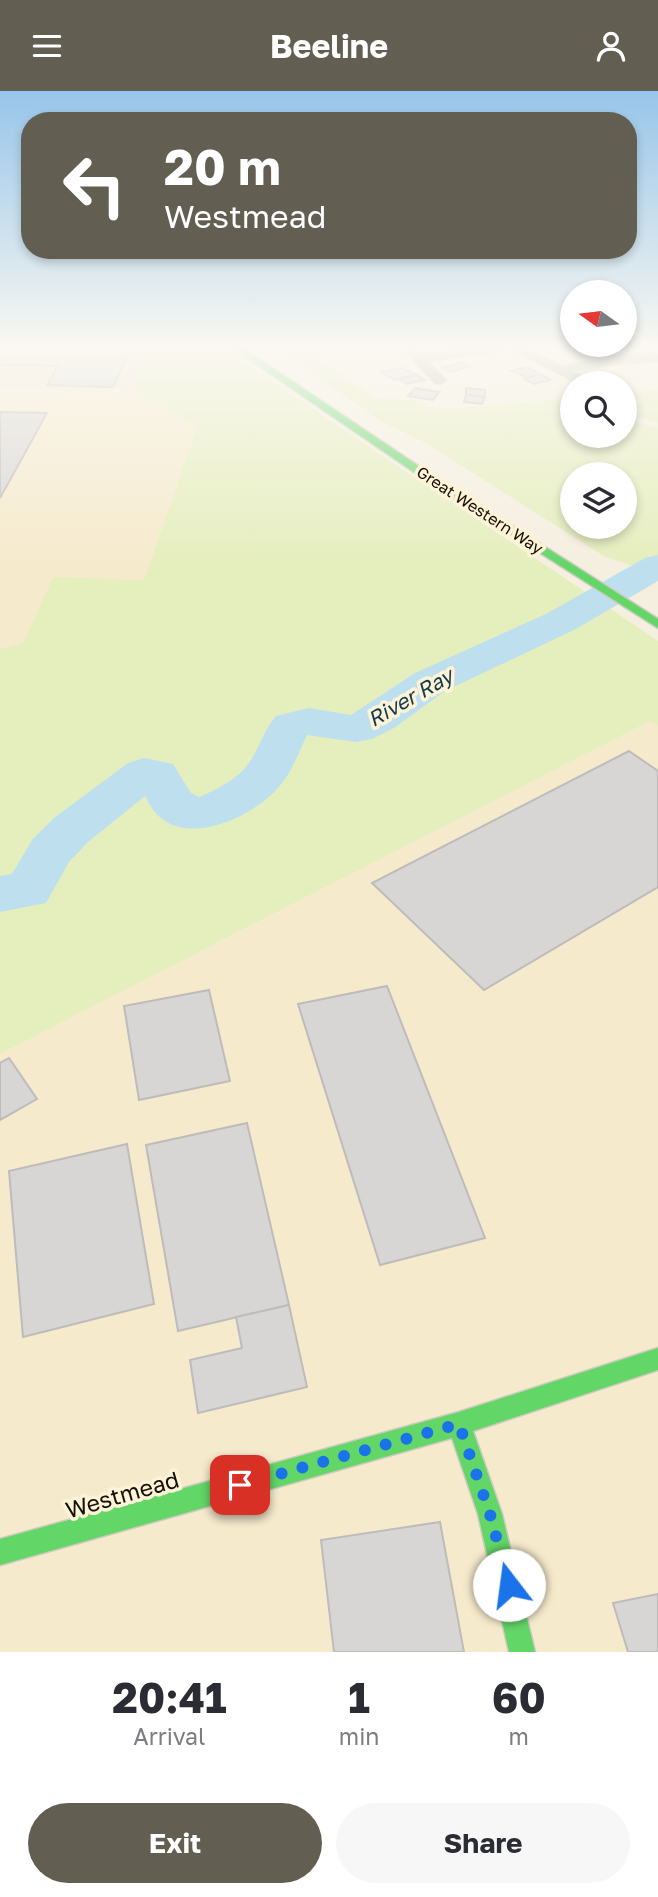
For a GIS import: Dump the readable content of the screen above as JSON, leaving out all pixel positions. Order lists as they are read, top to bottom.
{
  "streets": {
    "main road": ["Great Western Way", "Westmead"]
  },
  "water": ["River Ray"],
  "north": "left",
  "page": {
    "header": "Beeline",
    "turn": ["20 m", "Westmead"],
    "eta": [
      "20:41",
      "Arrival",
      "1",
      "min",
      "60",
      "m"
    ],
    "buttons": ["Exit", "Share"]
  }
}
